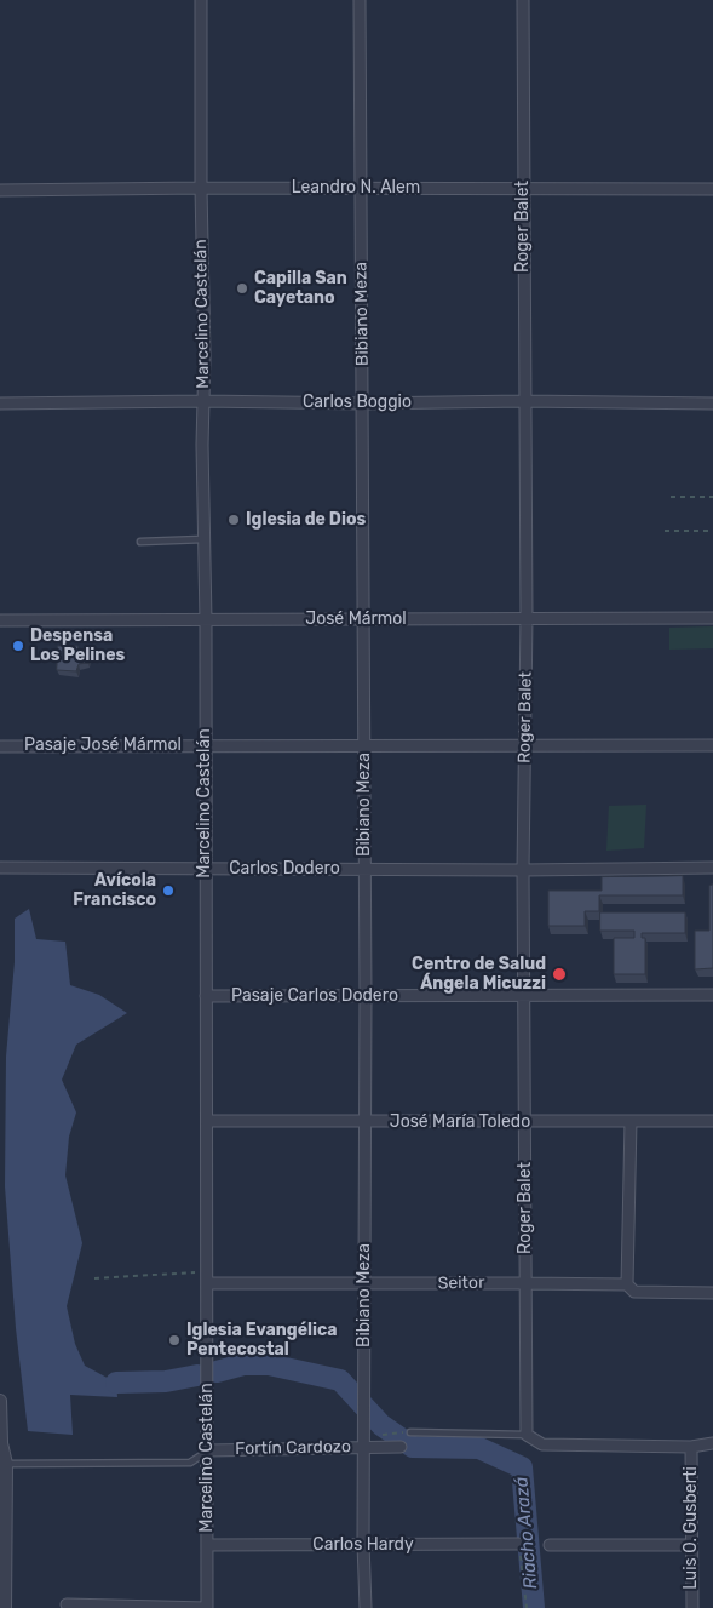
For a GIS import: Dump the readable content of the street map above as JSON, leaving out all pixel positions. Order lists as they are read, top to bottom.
{
  "streets": {
    "street": [
      "Leandro N. Alem",
      "Roger Balet",
      "Marcelino Castelán",
      "Bibiano Meza",
      "Carlos Boggio",
      "José Mármol",
      "Pasaje José Mármol",
      "Carlos Dodero",
      "Pasaje Carlos Dodero",
      "José María Toledo",
      "Seitor",
      "Fortín Cardozo",
      "Luis O. Gusberti",
      "Carlos Hardy"
    ]
  },
  "crossings": [
    ["Leandro N. Alem", "Roger Balet"],
    ["Leandro N. Alem", "Marcelino Castelán"],
    ["Leandro N. Alem", "Bibiano Meza"],
    ["Roger Balet", "Carlos Boggio"],
    ["Roger Balet", "José Mármol"],
    ["Roger Balet", "Pasaje José Mármol"],
    ["Roger Balet", "Carlos Dodero"],
    ["Roger Balet", "Pasaje Carlos Dodero"],
    ["Roger Balet", "José María Toledo"],
    ["Roger Balet", "Seitor"],
    ["Marcelino Castelán", "Carlos Boggio"],
    ["Marcelino Castelán", "José Mármol"],
    ["Marcelino Castelán", "Pasaje José Mármol"],
    ["Marcelino Castelán", "Carlos Dodero"],
    ["Marcelino Castelán", "Pasaje Carlos Dodero"],
    ["Marcelino Castelán", "José María Toledo"],
    ["Marcelino Castelán", "Seitor"],
    ["Marcelino Castelán", "Fortín Cardozo"],
    ["Marcelino Castelán", "Carlos Hardy"],
    ["Bibiano Meza", "Carlos Boggio"],
    ["Bibiano Meza", "José Mármol"],
    ["Bibiano Meza", "Pasaje José Mármol"],
    ["Bibiano Meza", "Carlos Dodero"],
    ["Bibiano Meza", "Pasaje Carlos Dodero"],
    ["Bibiano Meza", "José María Toledo"],
    ["Bibiano Meza", "Seitor"],
    ["Bibiano Meza", "Fortín Cardozo"],
    ["Bibiano Meza", "Carlos Hardy"]
  ],
  "water": ["Riacho Arazá"],
  "places": [
    "Capilla San Cayetano",
    "Iglesia de Dios",
    "Despensa Los Pelines",
    "Avícola Francisco",
    "Centro de Salud Ángela Micuzzi",
    "Iglesia Evangélica Pentecostal"
  ]
}
